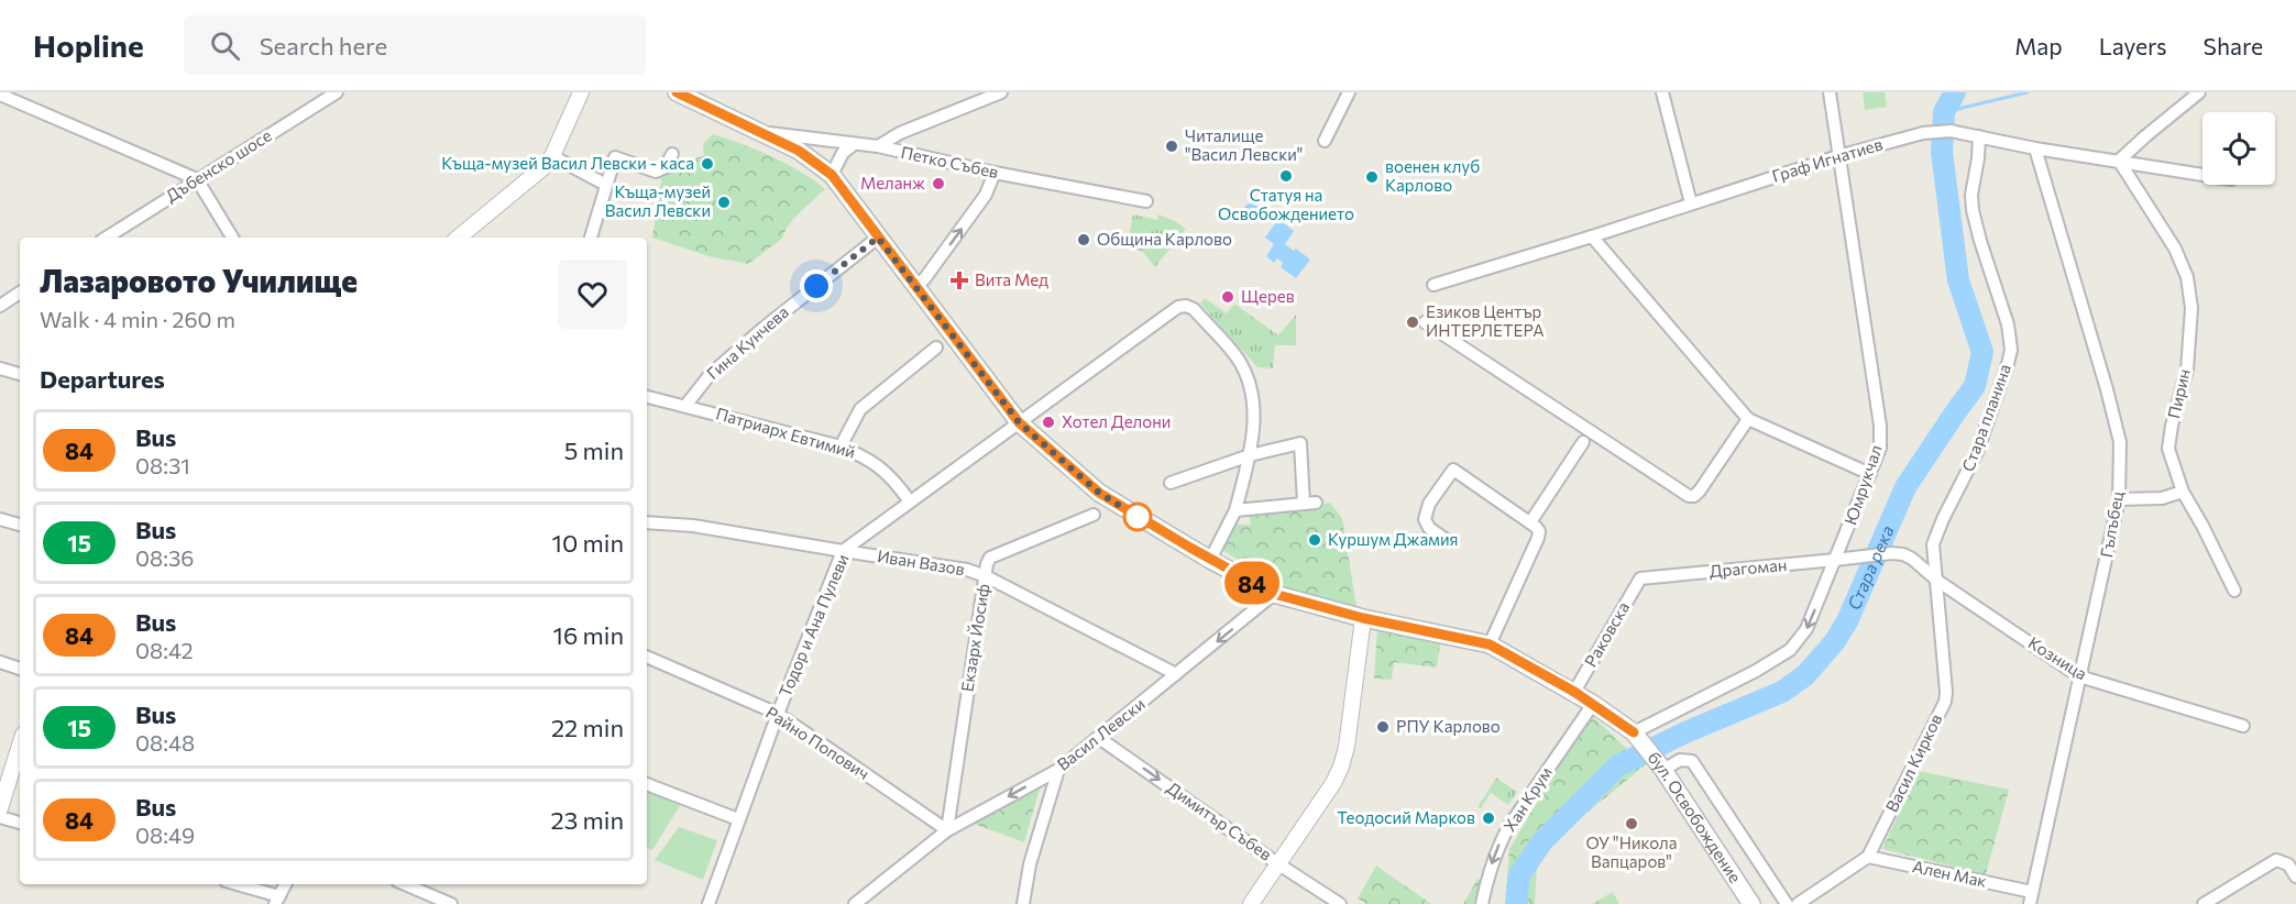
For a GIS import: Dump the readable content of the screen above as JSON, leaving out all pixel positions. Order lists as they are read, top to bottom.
{
  "streets": {
    "main road": ["бул. Освобождение"],
    "street": [
      "Граф Игнатиев",
      "Петко Събев",
      "Дъбенско шосе",
      "Гина Кунчева",
      "Пирин",
      "Стара планина",
      "Патриарх Евтимий",
      "Юмрукчал",
      "Гълъбец",
      "Иван Вазов",
      "Драгоман",
      "Тодор и Ана Пулеви",
      "Раковска",
      "Екзарх Йосиф",
      "Козница",
      "Васил Левски",
      "Райно Попович",
      "Васил Кирков",
      "Хан Крум",
      "Димитър Събев",
      "Ален Мак"
    ]
  },
  "crossings": [
    ["Граф Игнатиев", "Пирин"],
    ["Граф Игнатиев", "Стара планина"],
    ["Граф Игнатиев", "Юмрукчал"],
    ["Граф Игнатиев", "Гълъбец"],
    ["Петко Събев", "бул. Освобождение"],
    ["Гина Кунчева", "Патриарх Евтимий"],
    ["Гина Кунчева", "бул. Освобождение"],
    ["Стара планина", "Козница"],
    ["Стара планина", "Васил Кирков"],
    ["Патриарх Евтимий", "Тодор и Ана Пулеви"],
    ["Юмрукчал", "Драгоман"],
    ["Юмрукчал", "бул. Освобождение"],
    ["Гълъбец", "Козница"],
    ["Гълъбец", "Ален Мак"],
    ["Иван Вазов", "Тодор и Ана Пулеви"],
    ["Иван Вазов", "Екзарх Йосиф"],
    ["Иван Вазов", "Васил Левски"],
    ["Драгоман", "Раковска"],
    ["Драгоман", "Козница"],
    ["Тодор и Ана Пулеви", "Райно Попович"],
    ["Тодор и Ана Пулеви", "бул. Освобождение"],
    ["Раковска", "бул. Освобождение"],
    ["Екзарх Йосиф", "Васил Левски"],
    ["Екзарх Йосиф", "Райно Попович"],
    ["Козница", "Васил Кирков"],
    ["Васил Левски", "Райно Попович"],
    ["Васил Левски", "бул. Освобождение"],
    ["Васил Левски", "Димитър Събев"],
    ["Васил Кирков", "Ален Мак"],
    ["Хан Крум", "бул. Освобождение"]
  ],
  "one_way": ["Васил Левски", "Хан Крум", "Димитър Събев"],
  "water": ["Стара река"],
  "places": {
    "other": [
      "Читалище \"Васил Левски\"",
      "Къща-музей Васил Левски - каса",
      "Статуя на Освобождението",
      "военен клуб Карлово",
      "Меланж",
      "Къща-музей Васил Левски",
      "Община Карлово",
      "Щерев",
      "Езиков Център ИНТЕРЛЕТЕРА",
      "Хотел Делони",
      "Куршум Джамия",
      "РПУ Карлово",
      "Теодосий Марков",
      "ОУ \"Никола Вапцаров\""
    ],
    "health": ["Вита Мед"]
  },
  "lines": ["bus line 84"],
  "page": {
    "header": "Hopline",
    "search": "Search here",
    "nav": ["Map", "Layers", "Share"],
    "on_map": "84",
    "heading": [
      ["Лазаровото Училище", "Walk · 4 min · 260 m"],
      "Departures"
    ],
    "list": [
      {
        "mark": "84",
        "name": "Bus",
        "note": "08:31",
        "value": "5 min"
      },
      {
        "mark": "15",
        "name": "Bus",
        "note": "08:36",
        "value": "10 min"
      },
      {
        "mark": "84",
        "name": "Bus",
        "note": "08:42",
        "value": "16 min"
      },
      {
        "mark": "15",
        "name": "Bus",
        "note": "08:48",
        "value": "22 min"
      },
      {
        "mark": "84",
        "name": "Bus",
        "note": "08:49",
        "value": "23 min"
      }
    ]
  }
}
